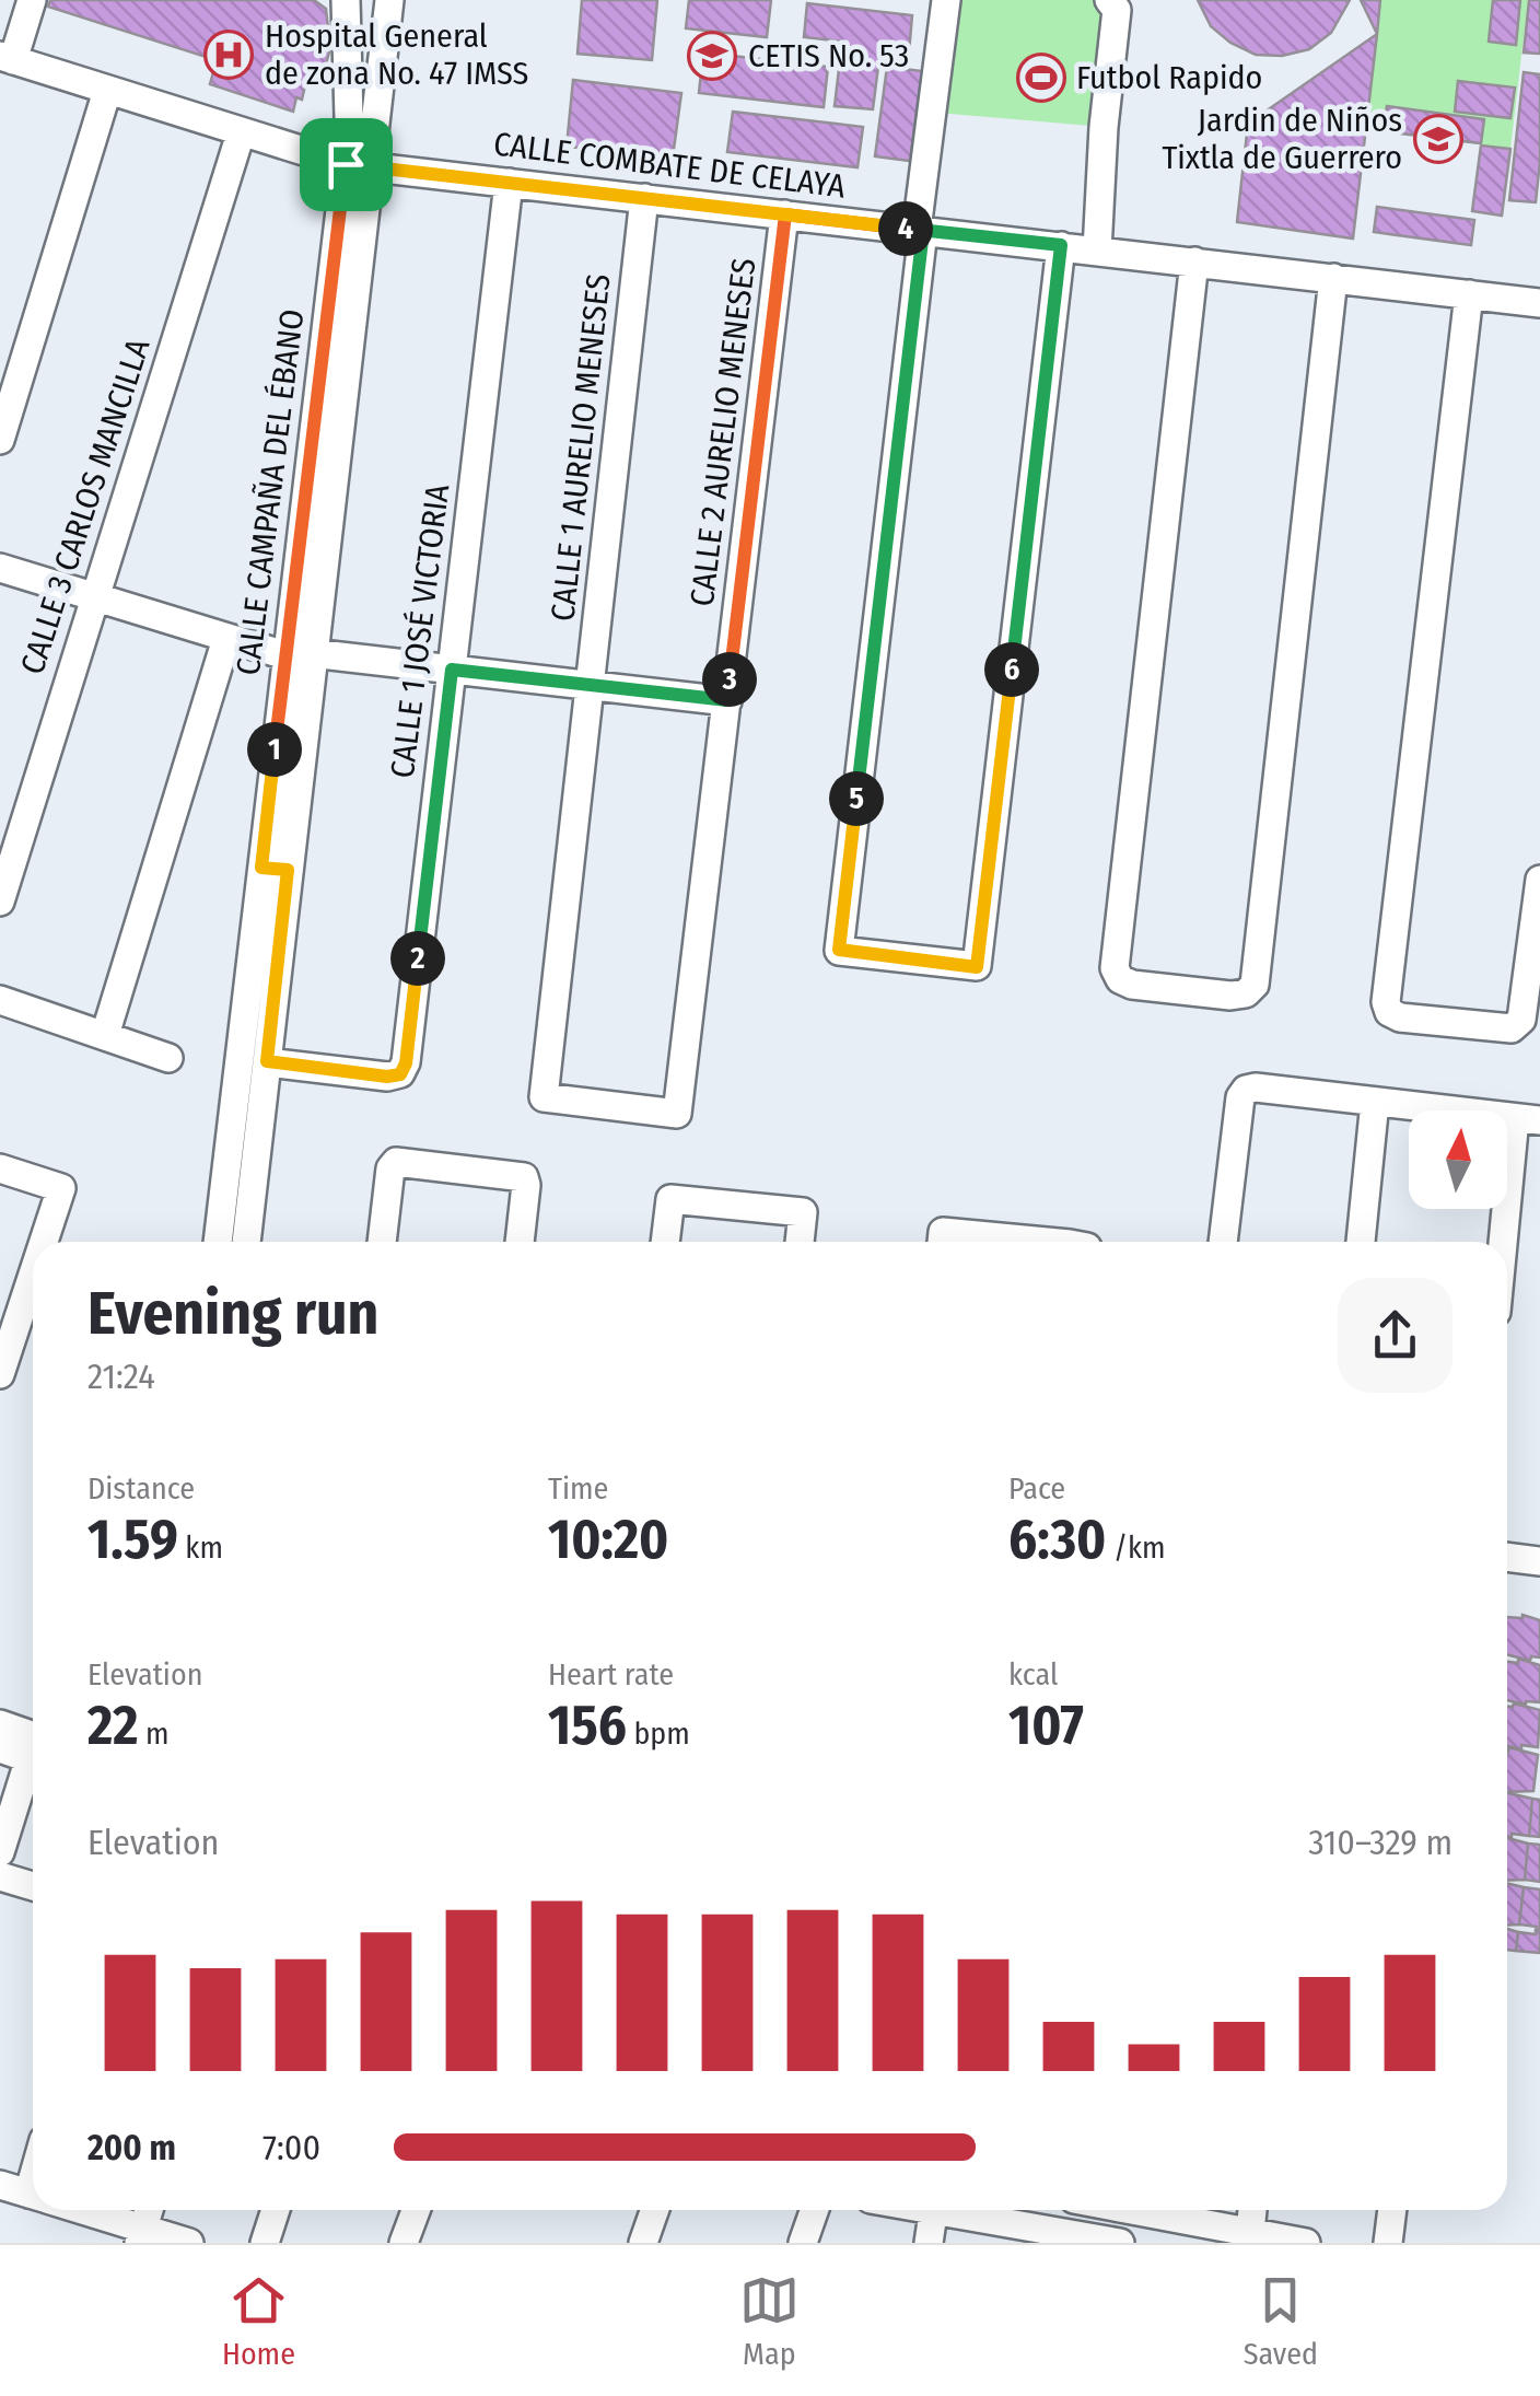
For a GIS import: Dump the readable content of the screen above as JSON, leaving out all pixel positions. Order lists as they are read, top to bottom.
{
  "streets": {
    "street": [
      "CALLE COMBATE DE CELAYA",
      "CALLE 2 AURELIO MENESES",
      "CALLE 1 AURELIO MENESES",
      "CALLE CAMPAÑA DEL ÉBANO",
      "CALLE 3 CARLOS MANCILLA",
      "CALLE 1 JOSÉ VICTORIA"
    ]
  },
  "crossings": [
    ["CALLE COMBATE DE CELAYA", "CALLE 2 AURELIO MENESES"],
    ["CALLE COMBATE DE CELAYA", "CALLE 1 AURELIO MENESES"],
    ["CALLE COMBATE DE CELAYA", "CALLE CAMPAÑA DEL ÉBANO"],
    ["CALLE COMBATE DE CELAYA", "CALLE 3 CARLOS MANCILLA"],
    ["CALLE COMBATE DE CELAYA", "CALLE 1 JOSÉ VICTORIA"],
    ["CALLE 2 AURELIO MENESES", "CALLE 1 AURELIO MENESES"],
    ["CALLE CAMPAÑA DEL ÉBANO", "CALLE 1 JOSÉ VICTORIA"]
  ],
  "places": {
    "hospital": ["Hospital General de zona No. 47 IMSS"],
    "school or university": ["CETIS No. 53", "Jardin de Niños Tixtla de Guerrero"],
    "sports": ["Futbol Rapido"]
  },
  "north": "top",
  "page": {
    "pins": [
      "4",
      "6",
      "3",
      "1",
      "5",
      "2"
    ],
    "heading": ["Evening run", "21:24"],
    "stats": [
      ["Distance", "1.59 km"],
      ["Time", "10:20"],
      ["Pace", "6:30 /km"],
      ["Elevation", "22 m"],
      ["Heart rate", "156 bpm"],
      ["kcal", "107"]
    ],
    "chart": ["Elevation", "310–329 m"],
    "list": [
      {
        "name": "200 m",
        "note": "7:00"
      }
    ],
    "tabs": ["Home", "Map", "Saved"]
  }
}
